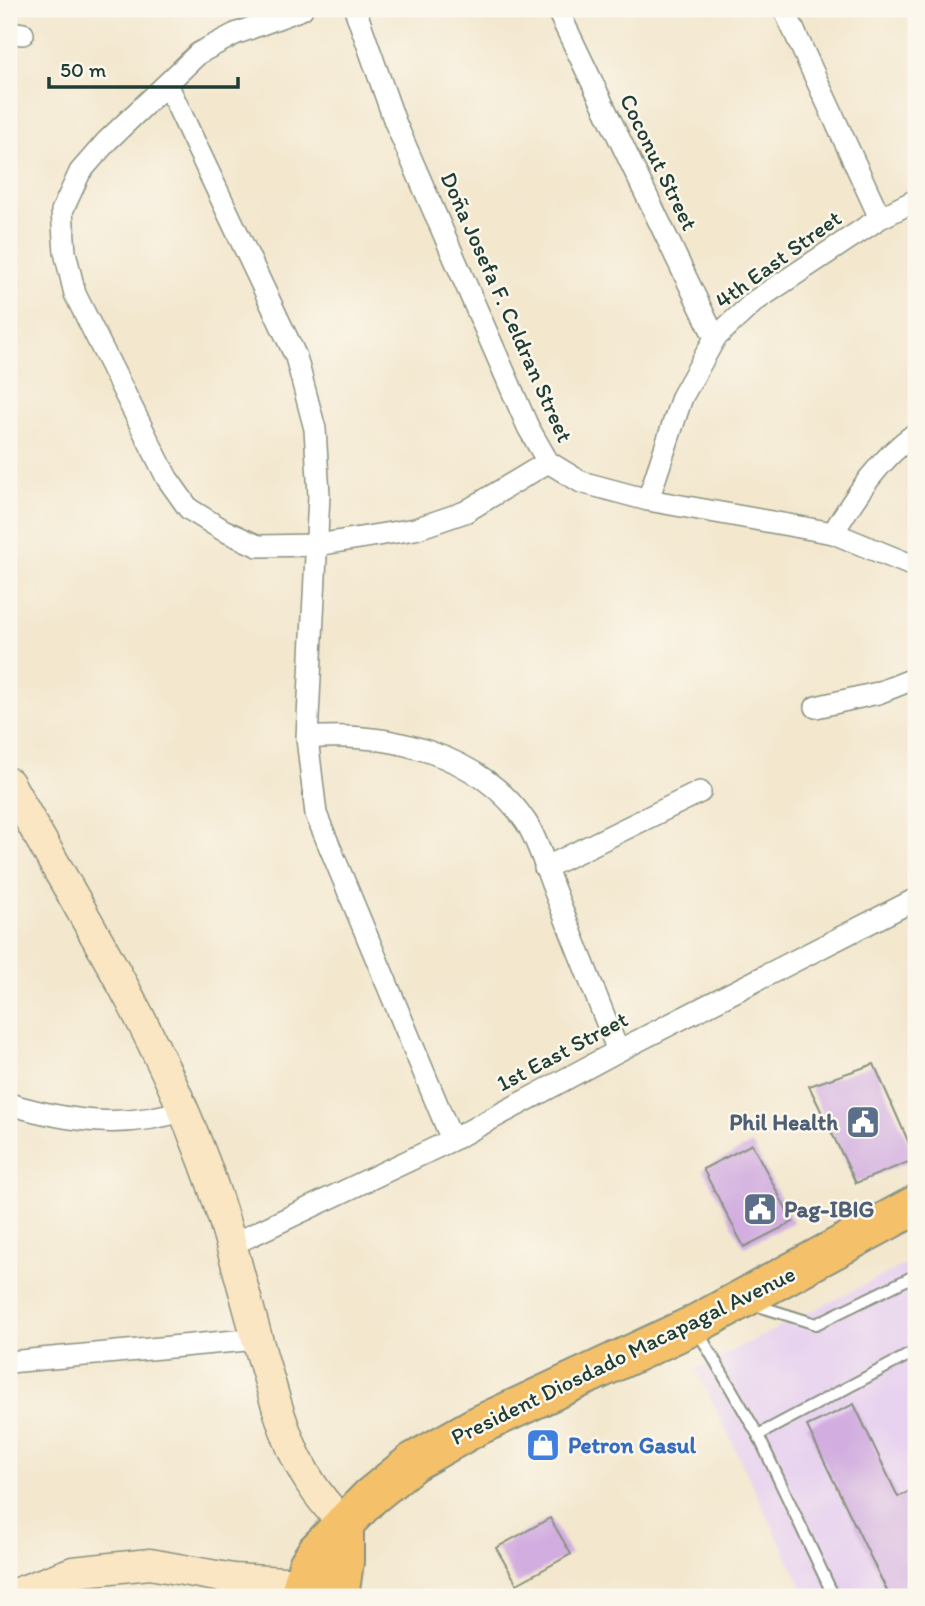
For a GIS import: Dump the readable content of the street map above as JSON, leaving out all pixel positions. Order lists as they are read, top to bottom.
{
  "streets": {
    "highway": ["President Diosdado Macapagal Avenue"],
    "street": [
      "Coconut Street",
      "4th East Street",
      "Doña Josefa F. Celdran Street",
      "1st East Street"
    ]
  },
  "crossings": [
    ["Coconut Street", "4th East Street"],
    ["4th East Street", "Doña Josefa F. Celdran Street"]
  ],
  "places": {
    "public building": ["Phil Health", "Pag-IBIG"],
    "shop": ["Petron Gasul"]
  },
  "scale_bar": "50 m"
}
